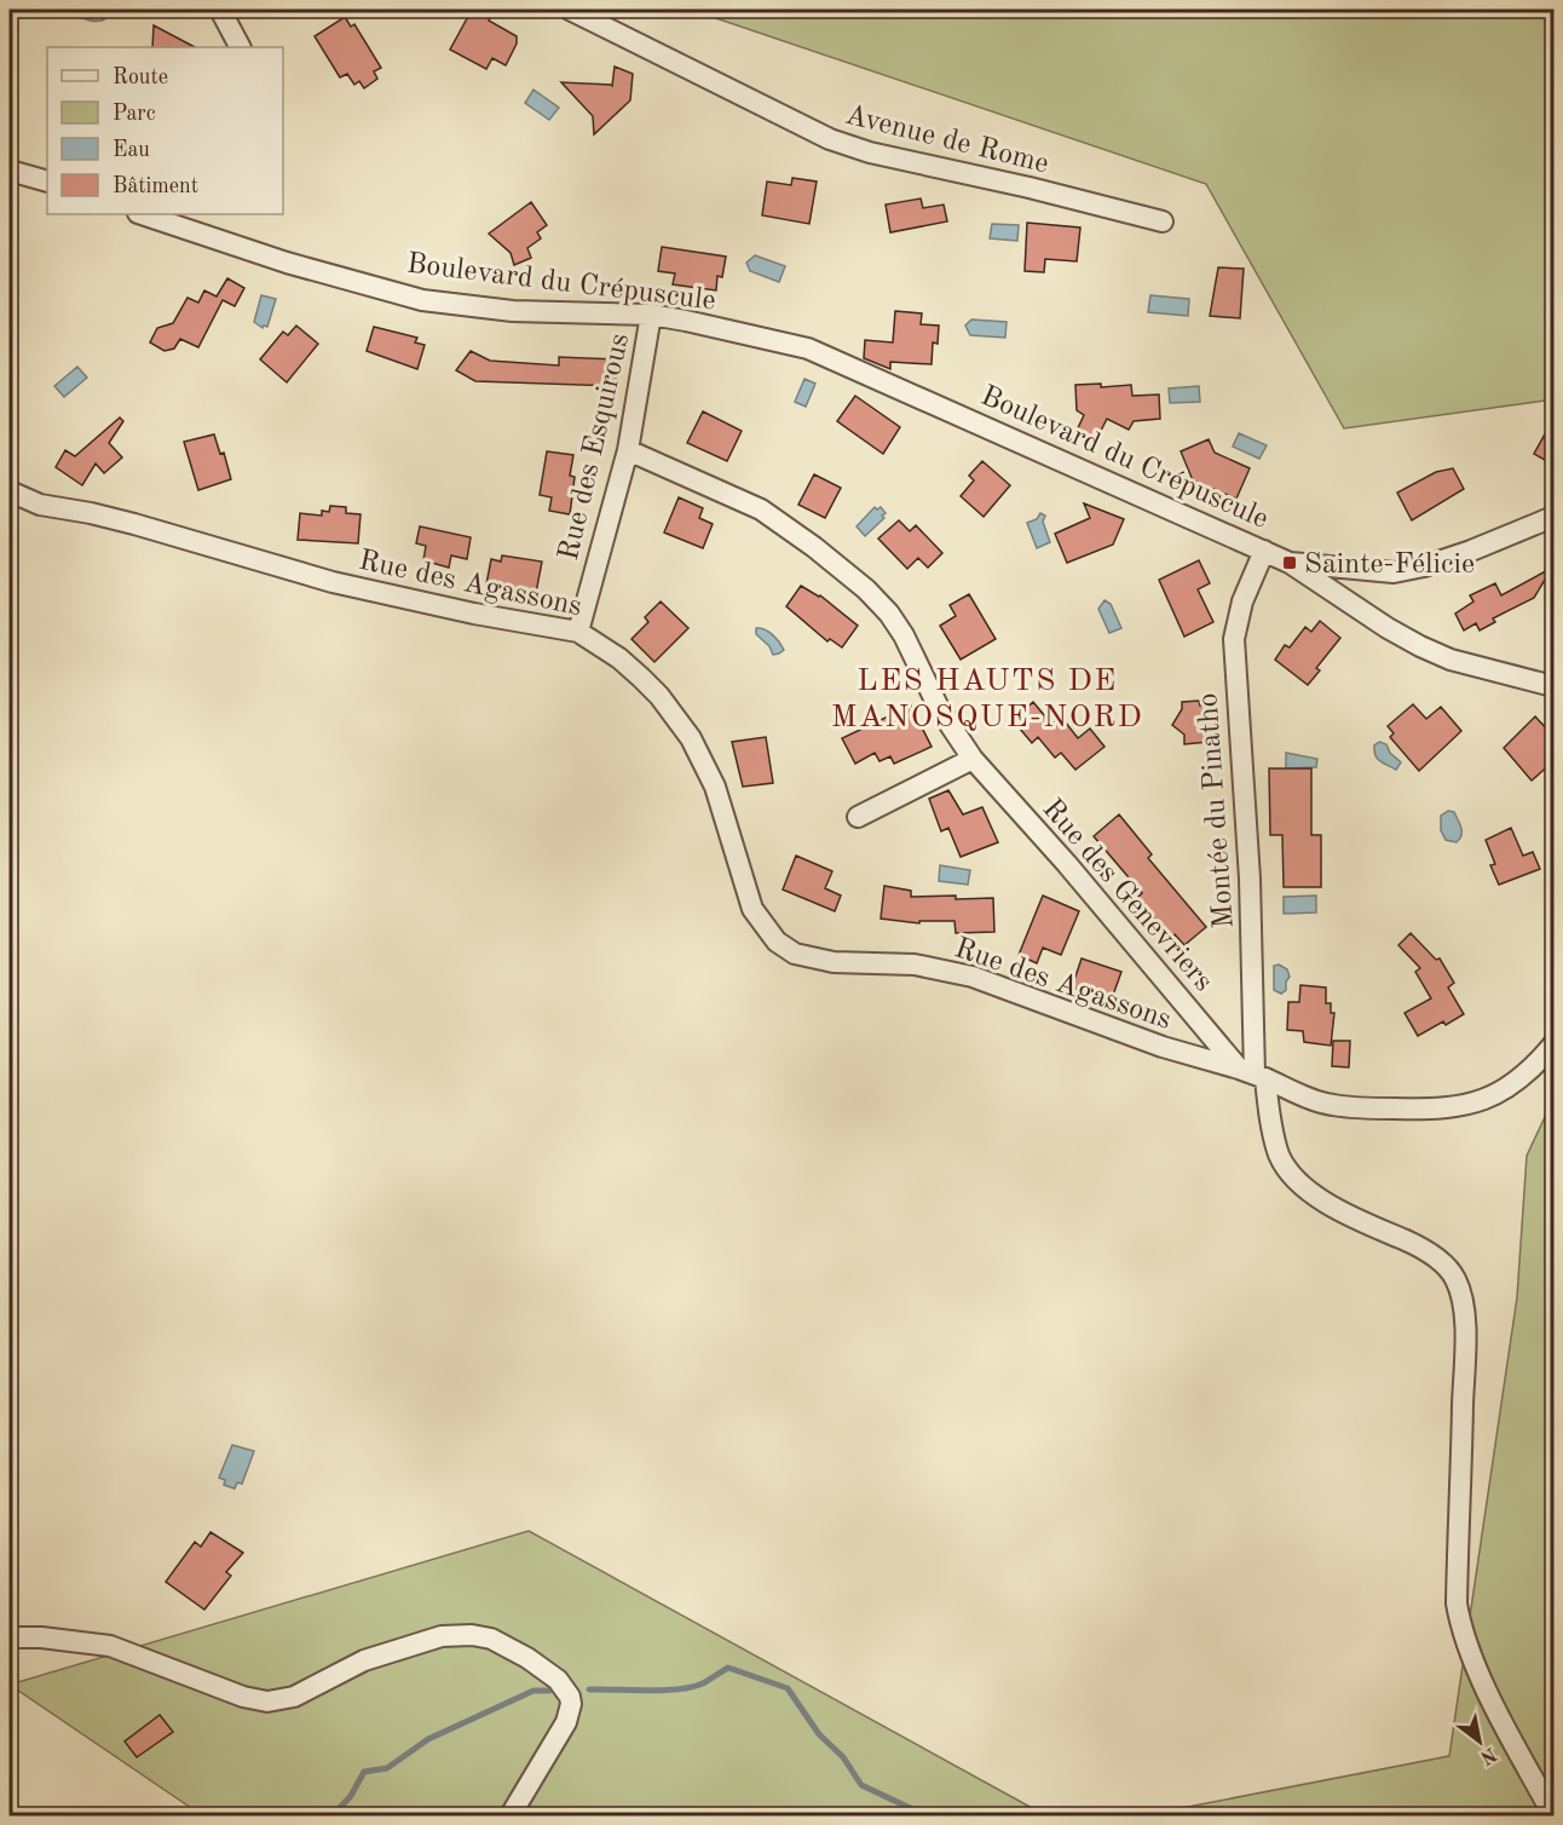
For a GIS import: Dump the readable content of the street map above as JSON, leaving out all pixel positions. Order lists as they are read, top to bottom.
{
  "streets": {
    "street": [
      "Avenue de Rome",
      "Boulevard du Crépuscule",
      "Rue des Esquirous",
      "Rue des Agassons",
      "Montée du Pinatho",
      "Rue des Genevriers"
    ]
  },
  "crossings": [
    ["Boulevard du Crépuscule", "Rue des Esquirous"],
    ["Boulevard du Crépuscule", "Montée du Pinatho"],
    ["Rue des Esquirous", "Rue des Agassons"],
    ["Rue des Esquirous", "Rue des Genevriers"],
    ["Rue des Agassons", "Montée du Pinatho"],
    ["Rue des Agassons", "Rue des Genevriers"],
    ["Montée du Pinatho", "Rue des Genevriers"]
  ],
  "districts": ["LES HAUTS DE MANOSQUE-NORD"],
  "places": {
    "transit": ["Sainte-Félicie"]
  },
  "legend": [
    "Route",
    "Parc",
    "Eau",
    "Bâtiment"
  ],
  "north": "bottom right"
}
